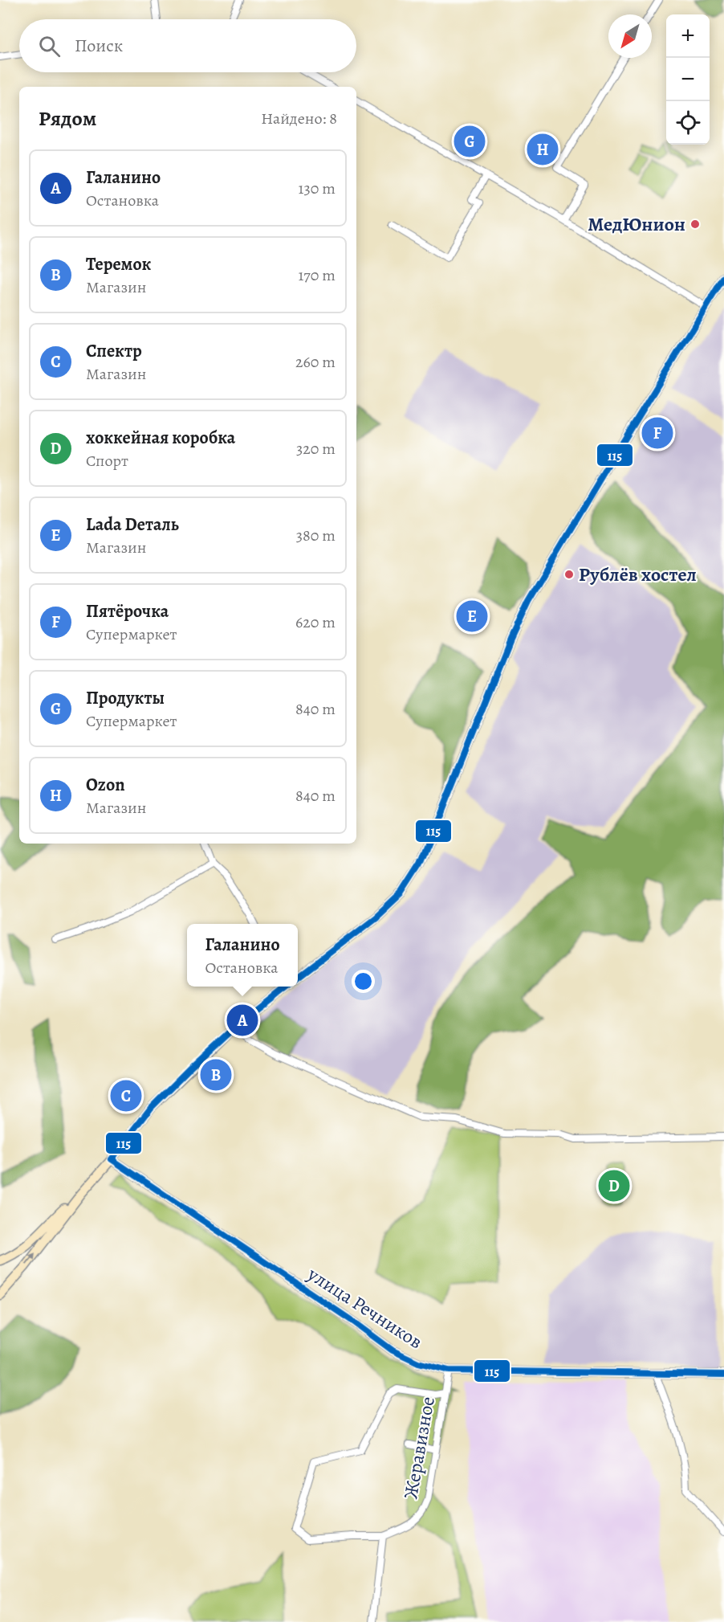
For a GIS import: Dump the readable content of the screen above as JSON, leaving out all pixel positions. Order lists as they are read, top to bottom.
{
  "streets": {
    "street": ["улица Речников", "Жеравизное"]
  },
  "crossings": [
    ["улица Речников", "Жеравизное"]
  ],
  "places": ["МедЮнион", "Рублёв хостел"],
  "lines": ["transit line 115"],
  "north": "bottom left",
  "page": {
    "map_buttons": ["+", "−"],
    "search": "Поиск",
    "heading": ["Рядом", "Найдено: 8"],
    "pins": [
      "G",
      "H",
      "F",
      "E",
      "A",
      "B",
      "C",
      "D"
    ],
    "list": [
      {
        "mark": "A",
        "name": "Галанино",
        "note": "Остановка",
        "value": "130 m"
      },
      {
        "mark": "B",
        "name": "Теремок",
        "note": "Магазин",
        "value": "170 m"
      },
      {
        "mark": "C",
        "name": "Спектр",
        "note": "Магазин",
        "value": "260 m"
      },
      {
        "mark": "D",
        "name": "хоккейная коробка",
        "note": "Спорт",
        "value": "320 m"
      },
      {
        "mark": "E",
        "name": "Lada Dеталь",
        "note": "Магазин",
        "value": "380 m"
      },
      {
        "mark": "F",
        "name": "Пятёрочка",
        "note": "Супермаркет",
        "value": "620 m"
      },
      {
        "mark": "G",
        "name": "Продукты",
        "note": "Супермаркет",
        "value": "840 m"
      },
      {
        "mark": "H",
        "name": "Ozon",
        "note": "Магазин",
        "value": "840 m"
      }
    ],
    "popup": ["Галанино", "Остановка"]
  }
}
